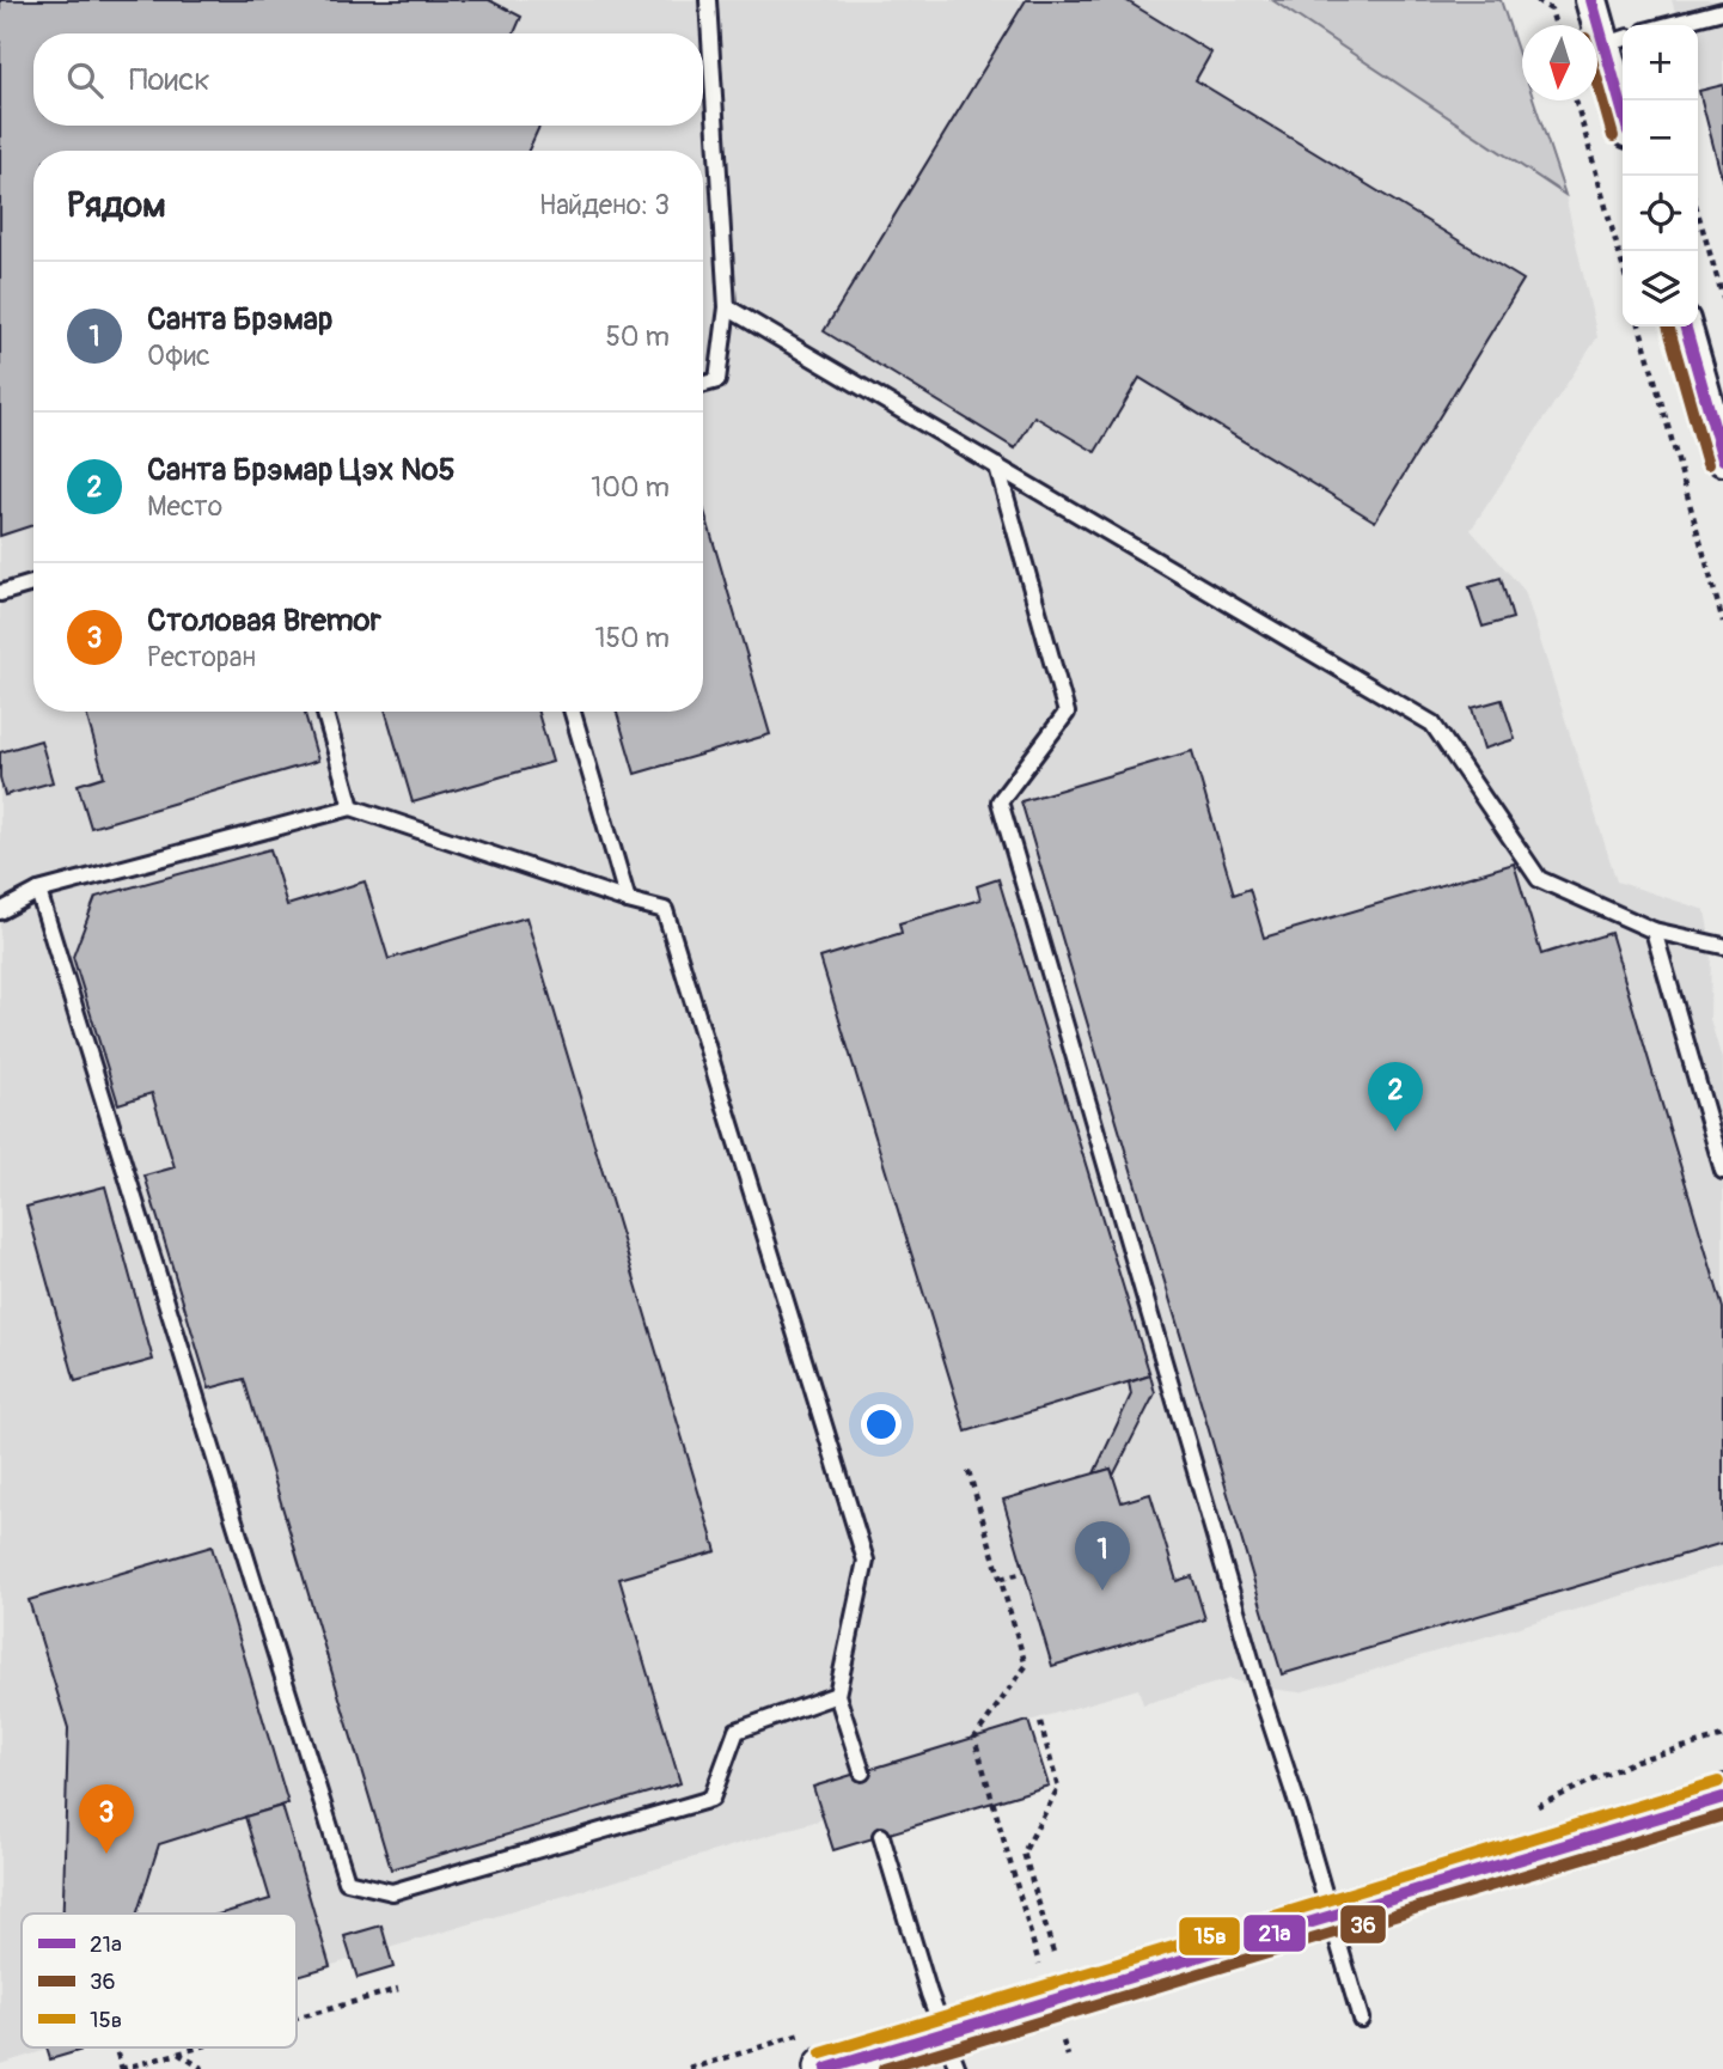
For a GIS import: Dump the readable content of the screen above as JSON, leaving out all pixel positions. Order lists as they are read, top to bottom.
{
  "lines": ["transit line 21а", "transit line 36", "transit line 15в"],
  "legend": ["21а", "36", "15в"],
  "north": "bottom",
  "page": {
    "map_buttons": ["+", "−"],
    "search": "Поиск",
    "heading": ["Рядом", "Найдено: 3"],
    "list": [
      {
        "mark": "1",
        "name": "Санта Брэмар",
        "note": "Офис",
        "value": "50 m"
      },
      {
        "mark": "2",
        "name": "Санта Брэмар Цэх №5",
        "note": "Место",
        "value": "100 m"
      },
      {
        "mark": "3",
        "name": "Столовая Bremor",
        "note": "Ресторан",
        "value": "150 m"
      }
    ],
    "pins": ["2", "1", "3"]
  }
}
